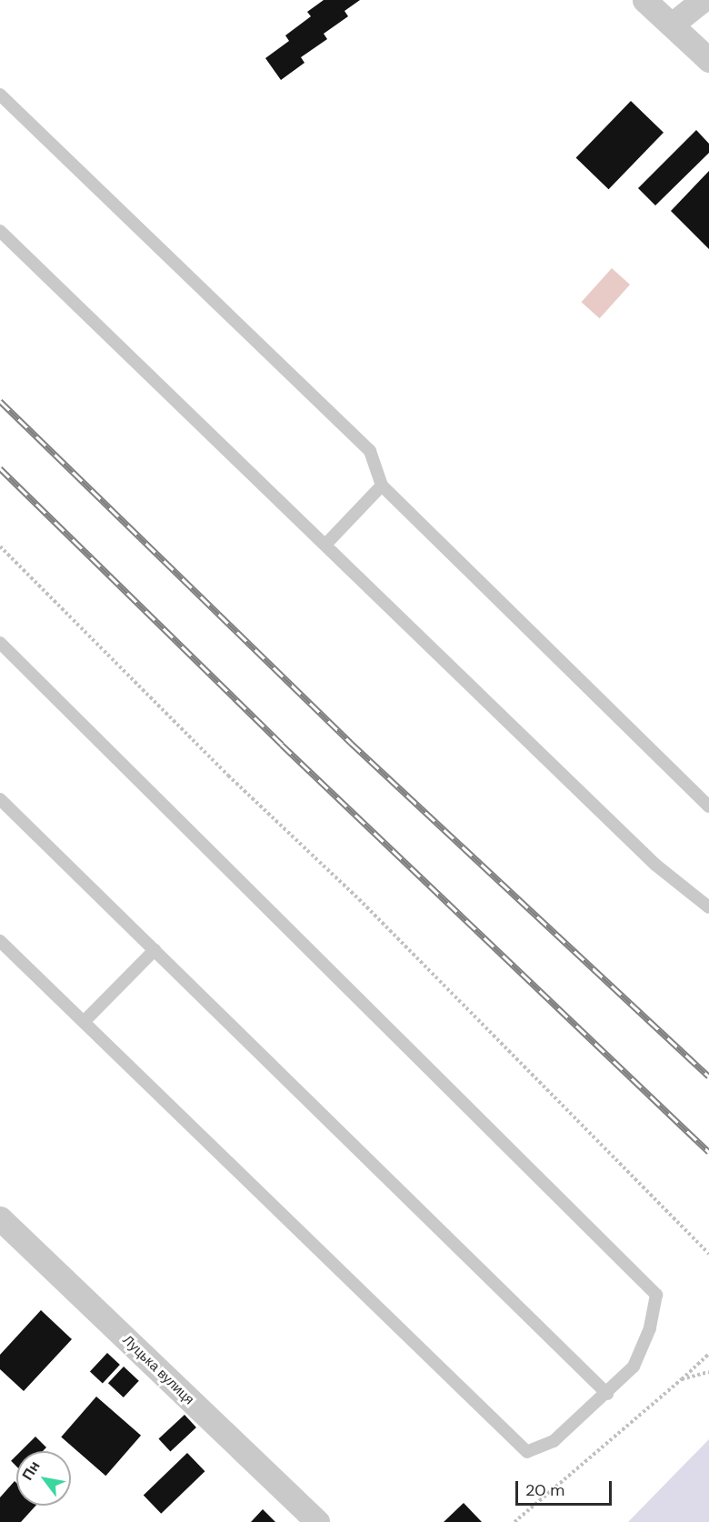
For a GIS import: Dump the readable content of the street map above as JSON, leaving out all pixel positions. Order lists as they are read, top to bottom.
{
  "streets": {
    "street": ["Луцька вулиця"]
  },
  "scale_bar": "20 m",
  "north": "top left"
}
